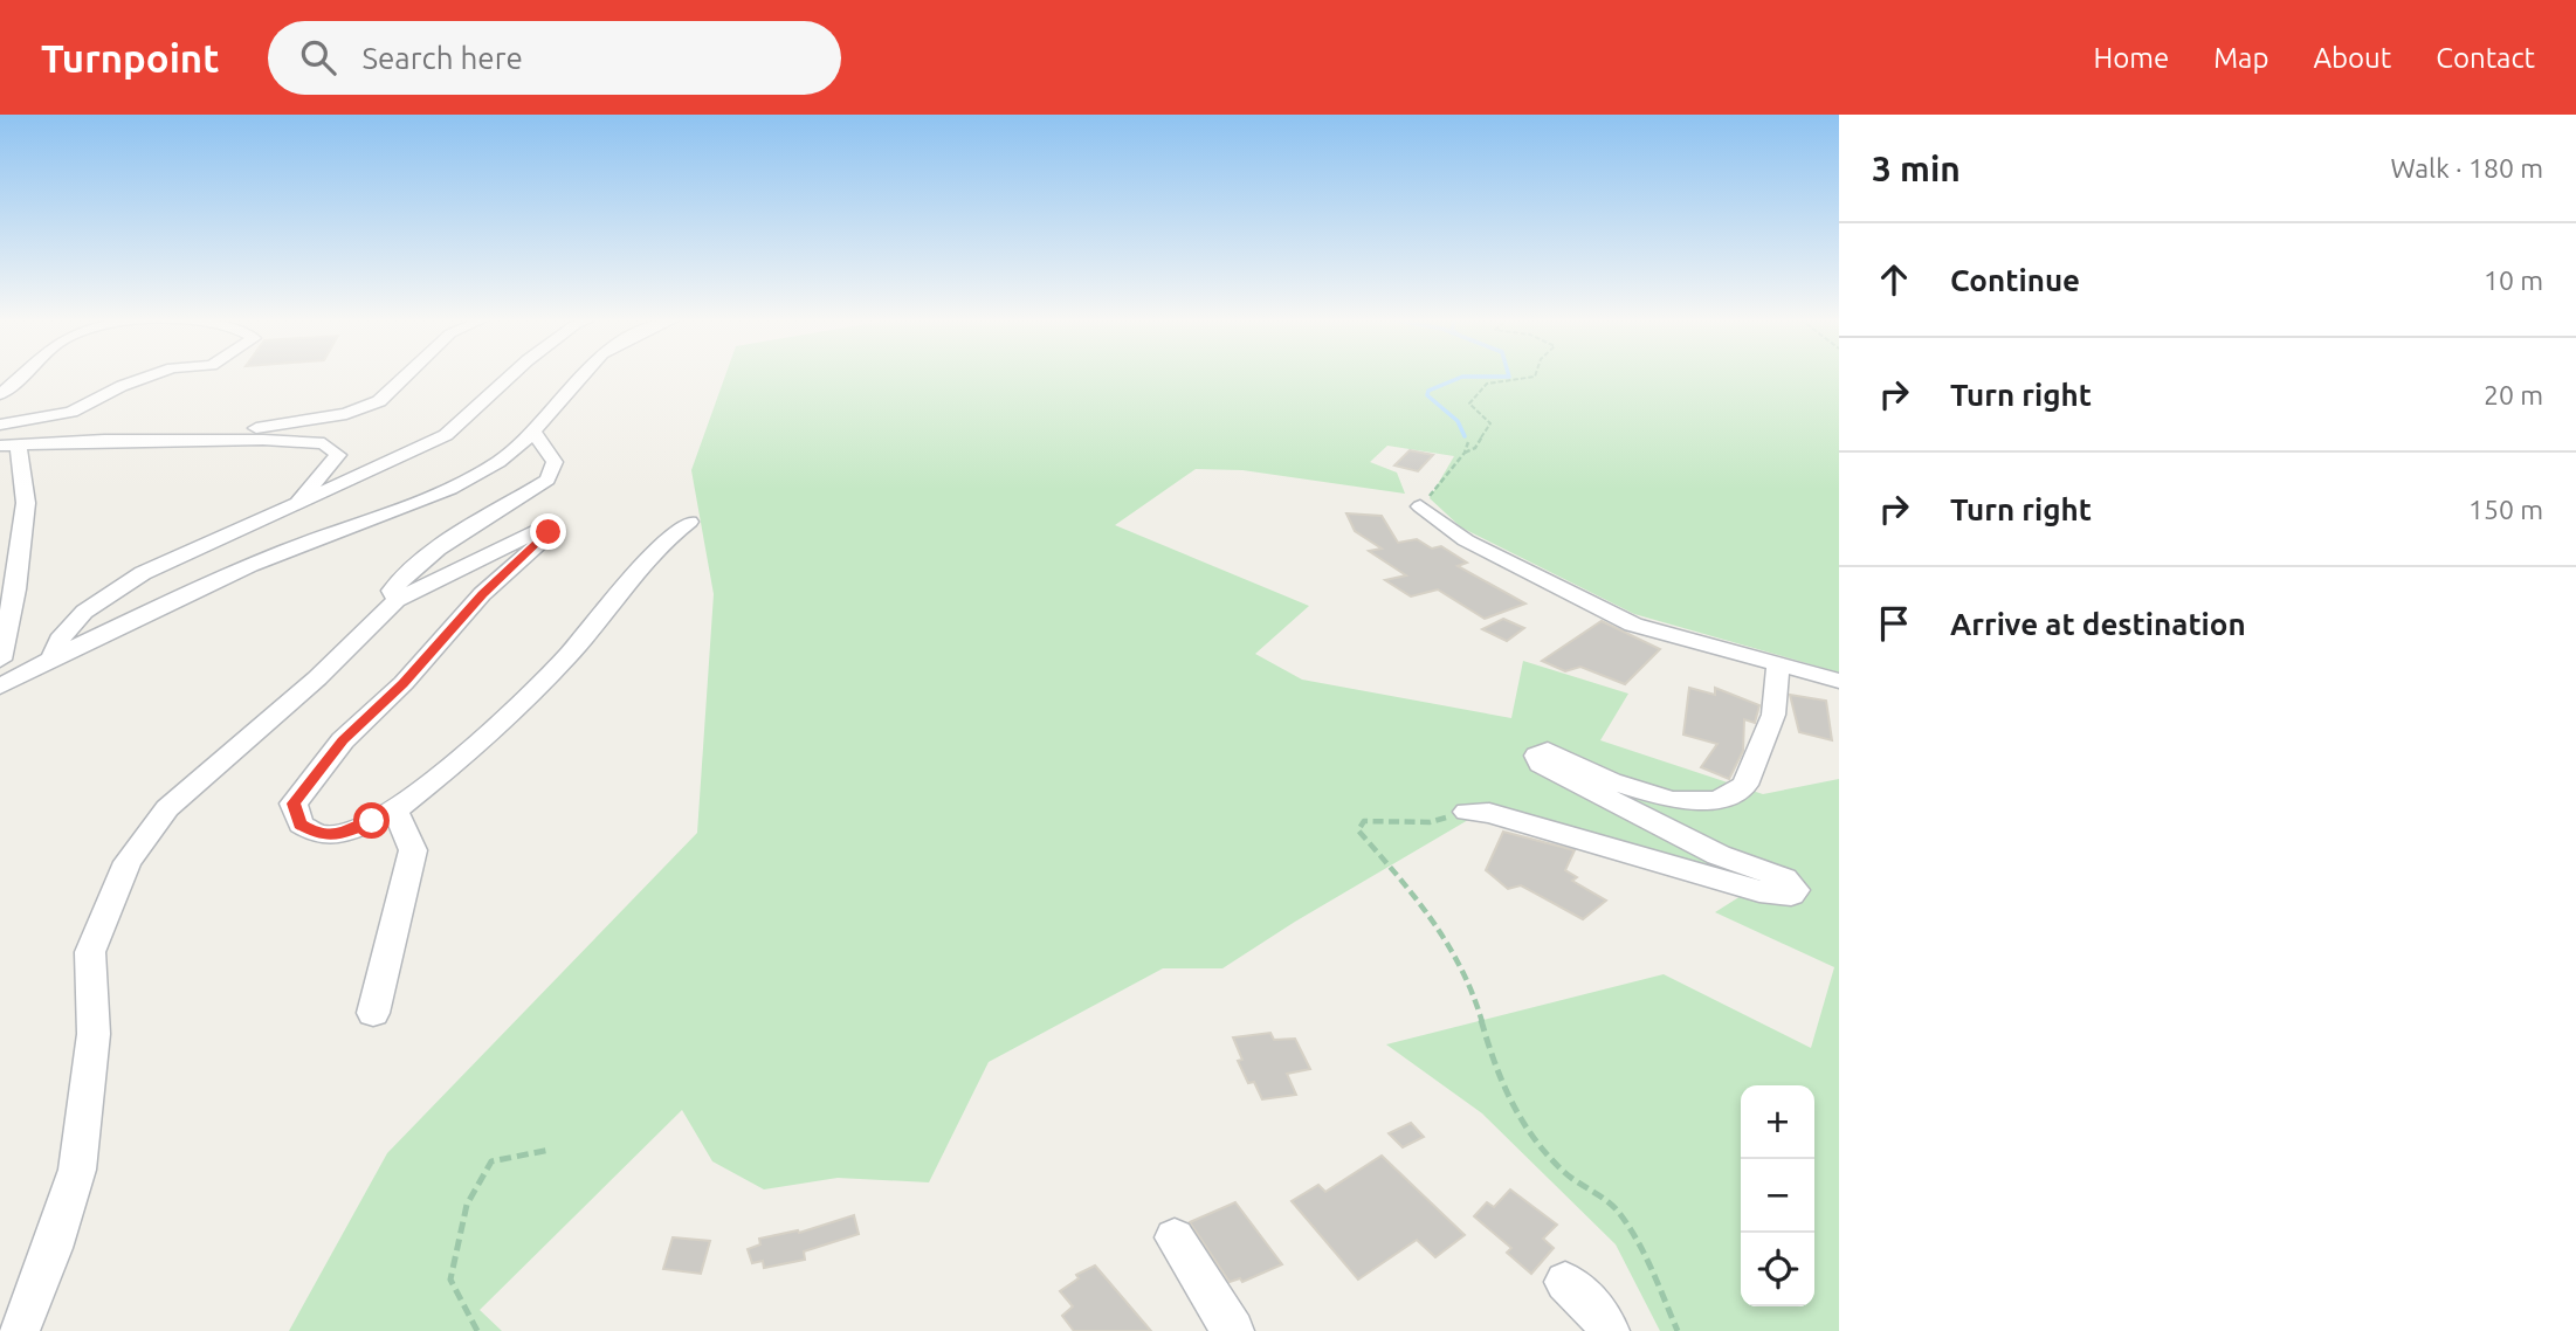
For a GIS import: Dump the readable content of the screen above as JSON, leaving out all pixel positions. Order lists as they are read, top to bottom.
{
  "page": {
    "header": "Turnpoint",
    "search": "Search here",
    "nav": [
      "Home",
      "Map",
      "About",
      "Contact"
    ],
    "heading": ["3 min", "Walk · 180 m"],
    "list": [
      ["Continue", "10 m"],
      ["Turn right", "20 m"],
      ["Turn right", "150 m"],
      "Arrive at destination"
    ],
    "map_buttons": ["+", "−"]
  }
}
